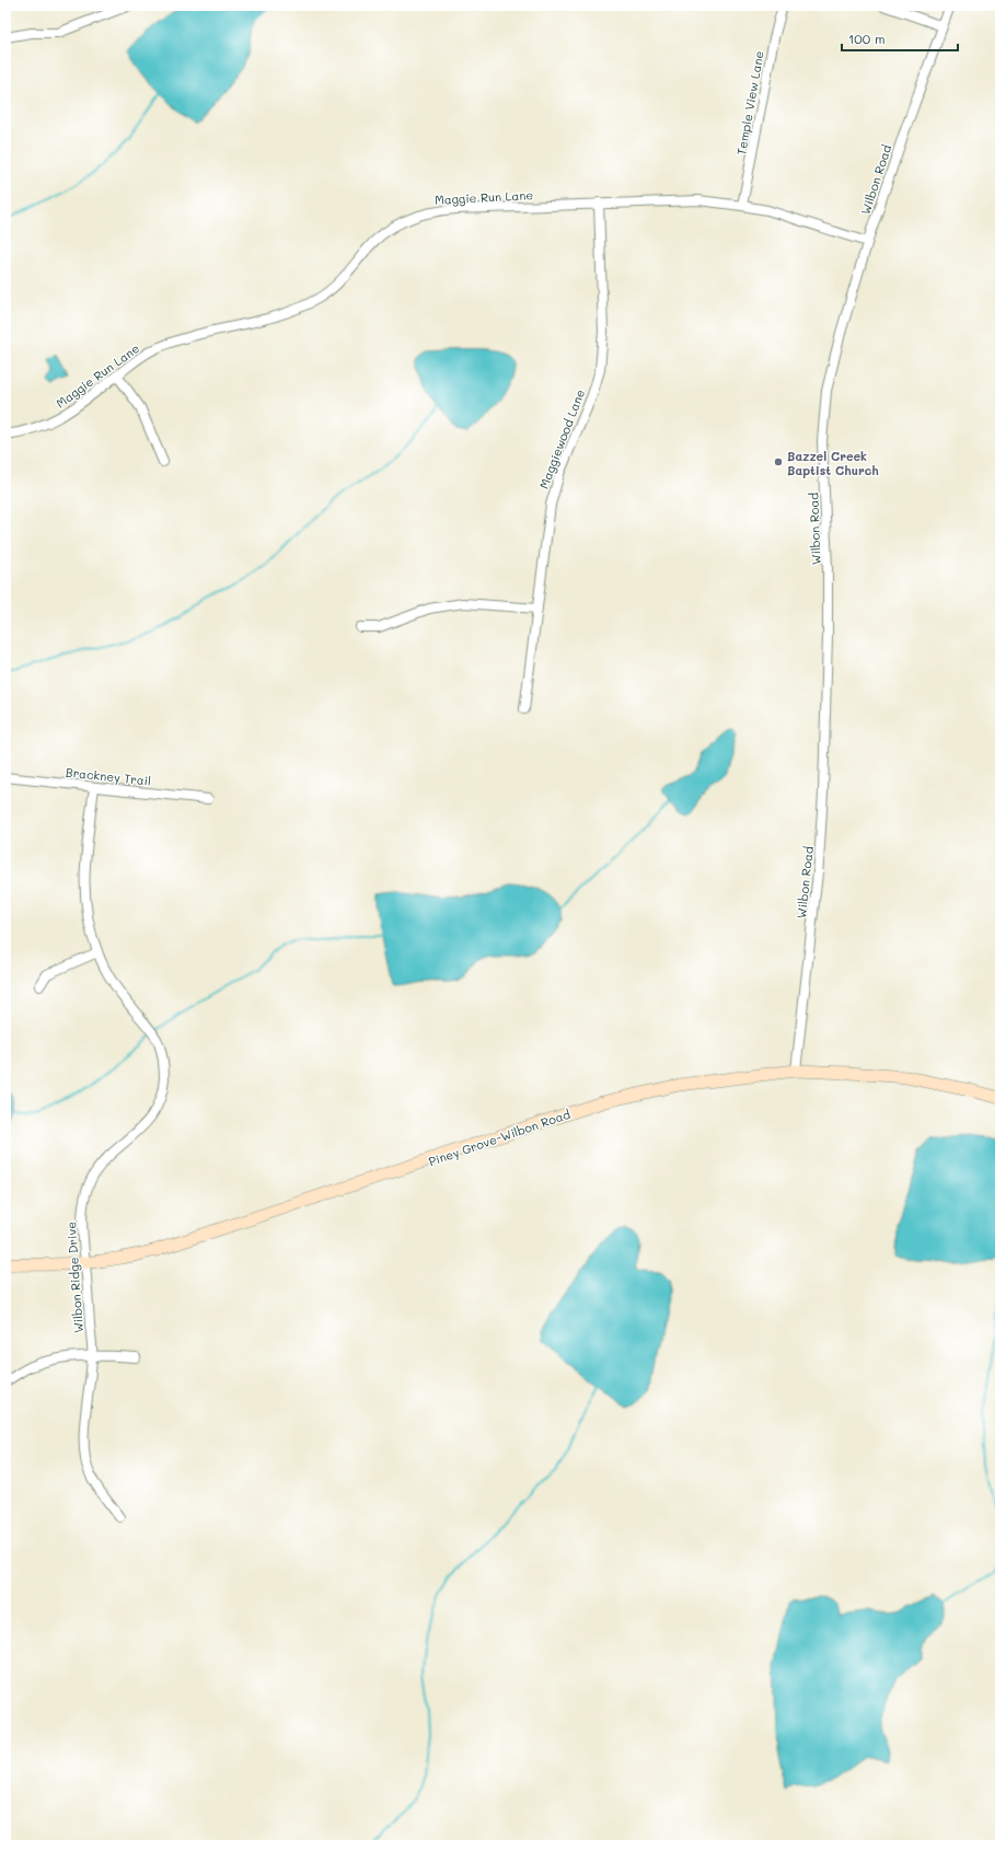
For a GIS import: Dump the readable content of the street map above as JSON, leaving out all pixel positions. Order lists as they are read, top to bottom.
{
  "streets": {
    "street": [
      "Temple View Lane",
      "Wilbon Road",
      "Maggie Run Lane",
      "Maggiewood Lane",
      "Brackney Trail",
      "Piney Grove-Wilbon Road",
      "Wilbon Ridge Drive"
    ]
  },
  "crossings": [
    ["Temple View Lane", "Maggie Run Lane"],
    ["Wilbon Road", "Maggie Run Lane"],
    ["Wilbon Road", "Piney Grove-Wilbon Road"],
    ["Maggie Run Lane", "Maggiewood Lane"],
    ["Brackney Trail", "Wilbon Ridge Drive"],
    ["Piney Grove-Wilbon Road", "Wilbon Ridge Drive"]
  ],
  "places": ["Bazzel Creek Baptist Church"],
  "scale_bar": "100 m"
}
